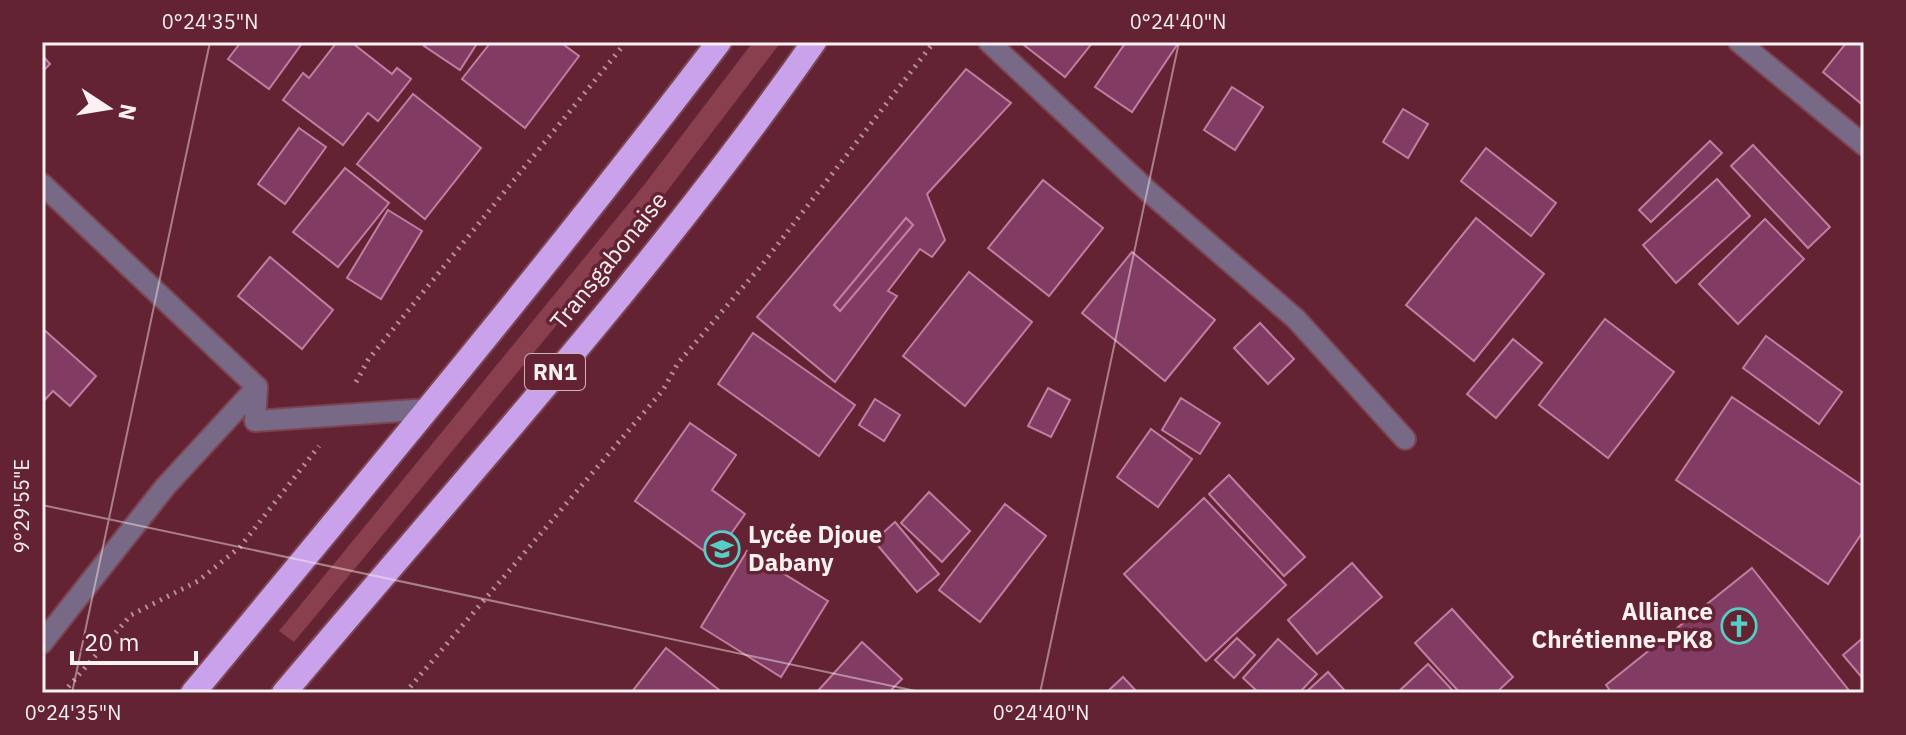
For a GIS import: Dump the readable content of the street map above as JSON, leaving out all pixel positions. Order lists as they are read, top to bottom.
{
  "streets": {
    "highway": ["Transgabonaise", "RN1"]
  },
  "places": {
    "school or university": ["Lycée Djoue Dabany"],
    "church": ["Alliance Chrétienne-PK8"]
  },
  "scale_bar": "20 m",
  "north": "right",
  "coordinates": ["0°24'35\"N", "0°24'40\"N", "9°29'55\"E"]
}
